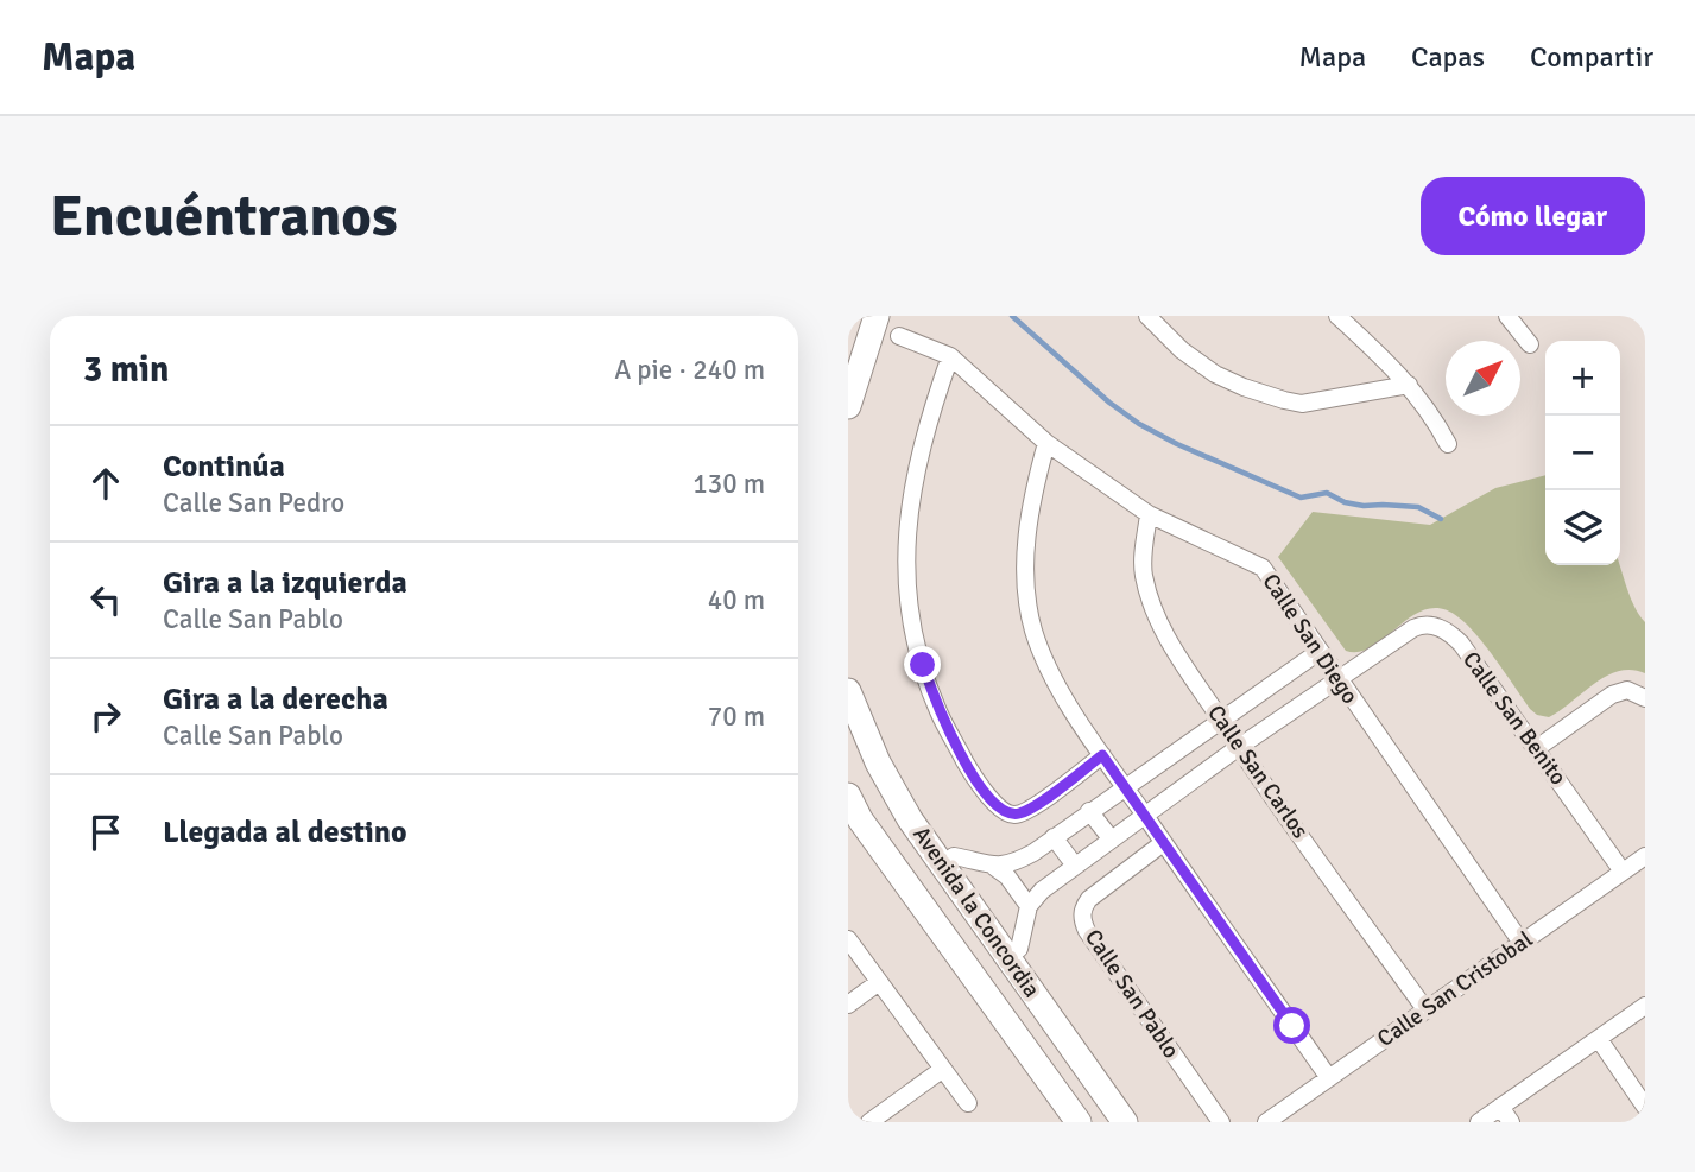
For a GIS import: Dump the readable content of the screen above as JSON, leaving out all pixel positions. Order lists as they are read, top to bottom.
{
  "streets": {
    "main road": ["Avenida la Concordia"],
    "street": [
      "Calle San Diego",
      "Calle San Benito",
      "Calle San Carlos",
      "Calle San Cristobal",
      "Calle San Pablo"
    ]
  },
  "crossings": [
    ["Calle San Diego", "Calle San Benito"],
    ["Calle San Diego", "Calle San Carlos"],
    ["Calle San Diego", "Calle San Cristobal"],
    ["Calle San Benito", "Calle San Carlos"],
    ["Calle San Benito", "Calle San Cristobal"],
    ["Calle San Carlos", "Calle San Cristobal"]
  ],
  "north": "top right",
  "page": {
    "header": "Mapa",
    "nav": ["Mapa", "Capas", "Compartir"],
    "buttons": "Cómo llegar",
    "title": "Encuéntranos",
    "heading": ["3 min", "A pie · 240 m"],
    "map_buttons": ["+", "−"],
    "list": [
      ["Continúa", "Calle San Pedro", "130 m"],
      ["Gira a la izquierda", "Calle San Pablo", "40 m"],
      ["Gira a la derecha", "Calle San Pablo", "70 m"],
      "Llegada al destino"
    ]
  }
}
